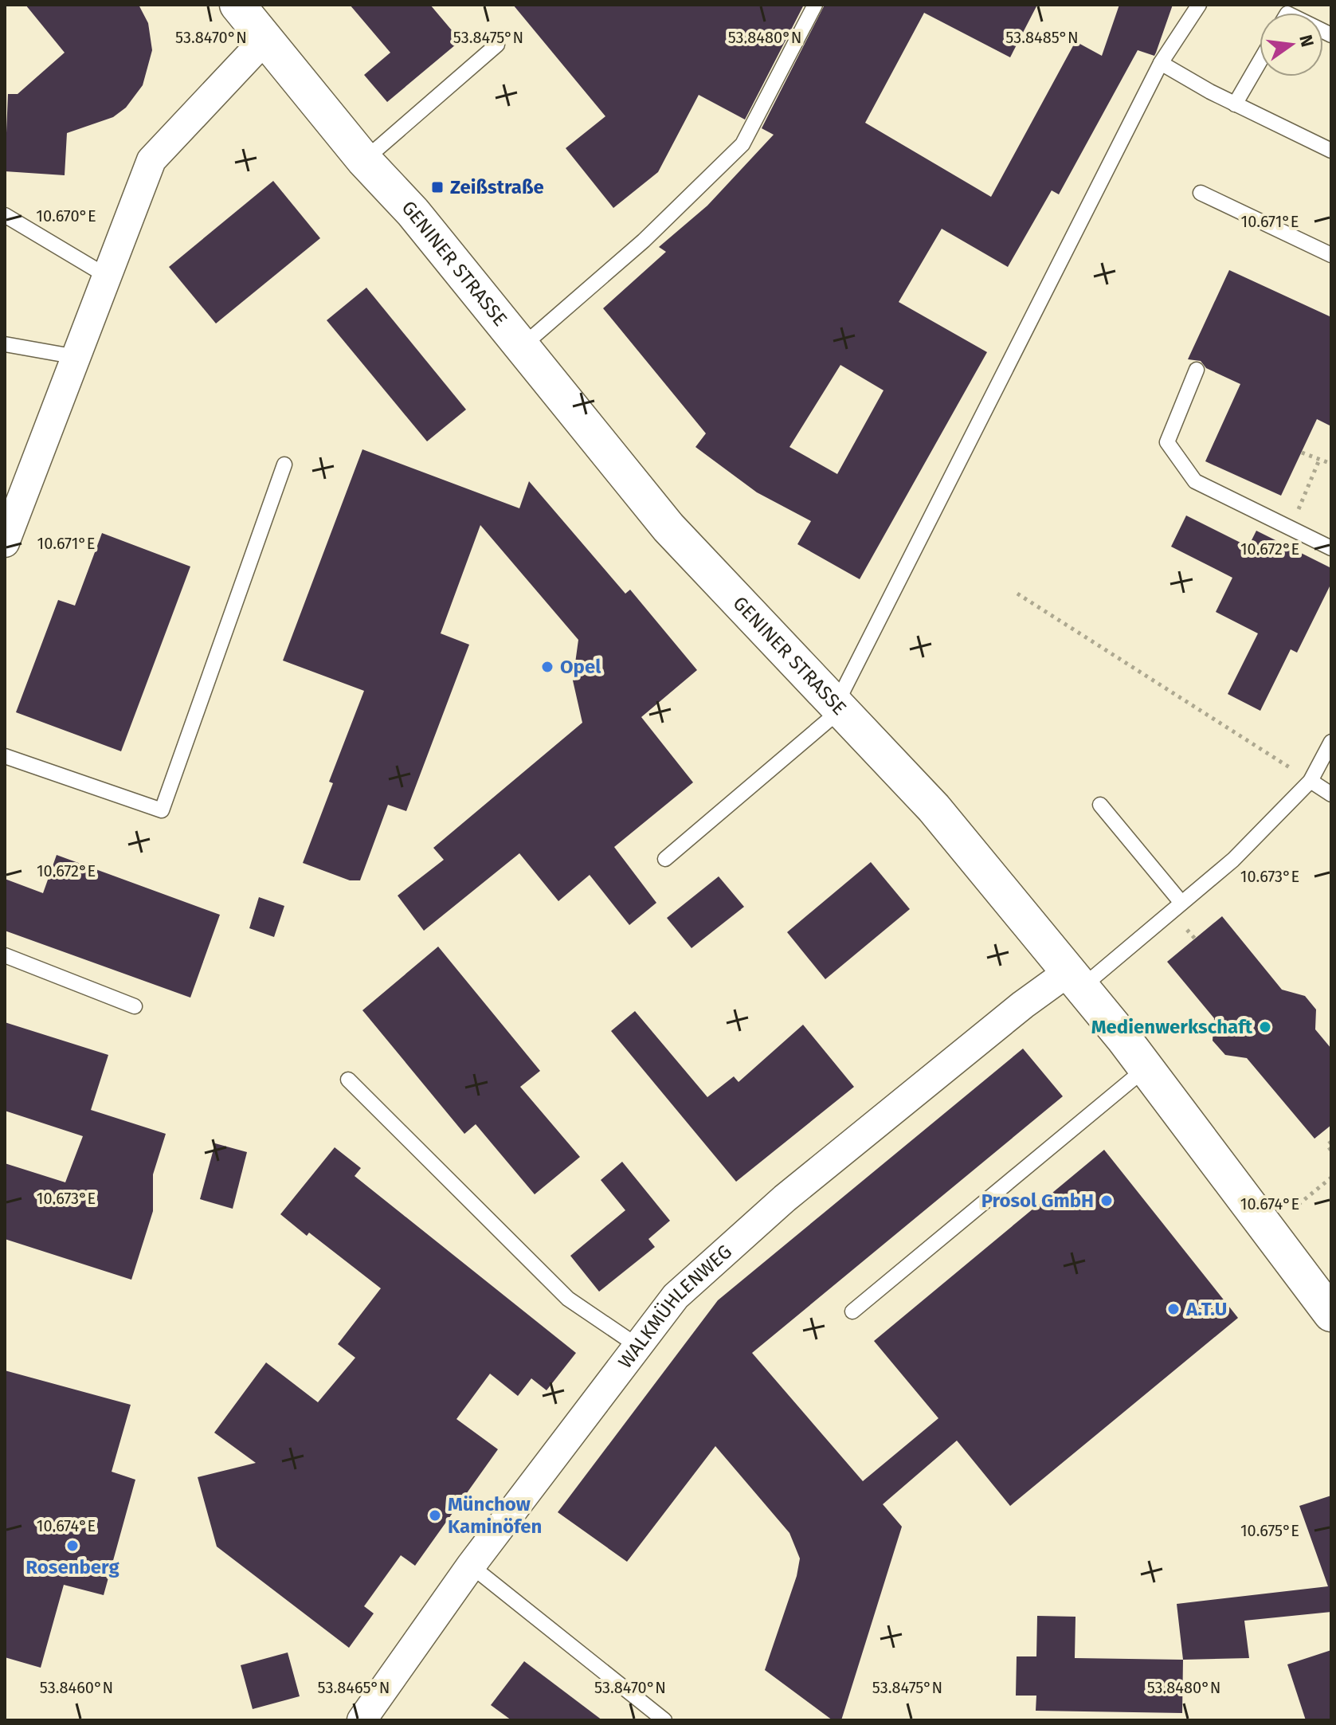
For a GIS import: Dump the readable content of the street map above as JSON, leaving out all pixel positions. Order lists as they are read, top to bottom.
{
  "streets": {
    "main road": ["GENINER STRASSE"],
    "street": ["WALKMÜHLENWEG"]
  },
  "crossings": [
    ["GENINER STRASSE", "WALKMÜHLENWEG"]
  ],
  "places": {
    "transit": ["Zeißstraße"],
    "other": [
      "Opel",
      "Medienwerkschaft",
      "Prosol GmbH",
      "A.T.U",
      "Münchow Kaminöfen",
      "Rosenberg"
    ]
  },
  "north": "right",
  "coordinates": [
    "53.8470°N",
    "53.8475°N",
    "53.8480°N",
    "53.8485°N",
    "10.670°E",
    "10.671°E",
    "10.672°E",
    "10.673°E",
    "10.674°E",
    "10.675°E",
    "53.8460°N",
    "53.8465°N"
  ]
}
